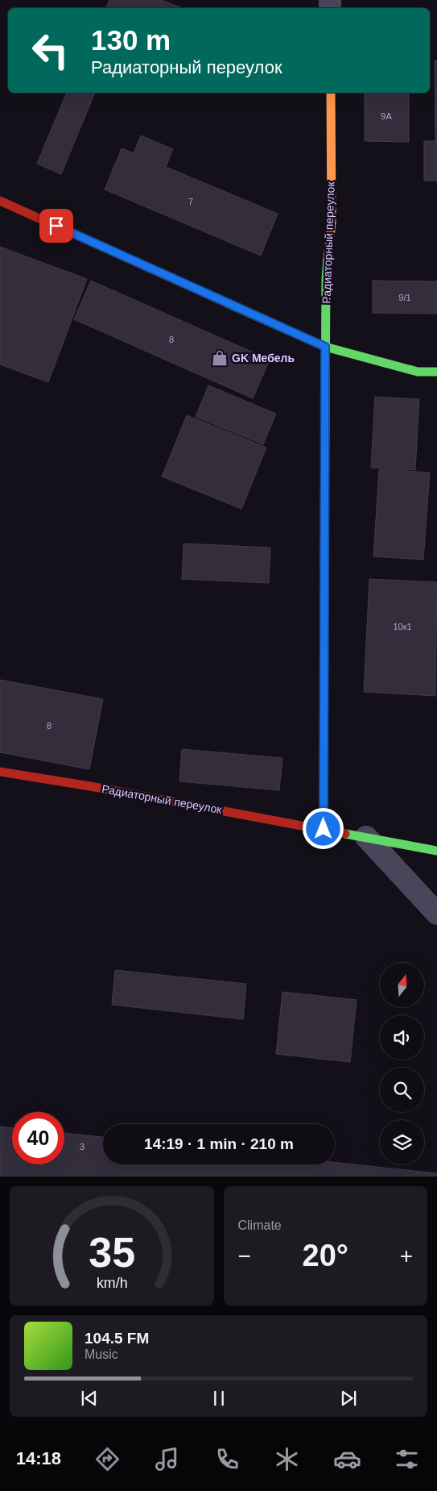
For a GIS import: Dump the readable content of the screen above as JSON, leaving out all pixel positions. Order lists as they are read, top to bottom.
{
  "streets": {
    "street": ["Радиаторный переулок"]
  },
  "places": {
    "shop": ["GK Мебель"]
  },
  "house_numbers": [
    "9А",
    "7",
    "9/1",
    "8",
    "10к1",
    "8",
    "3"
  ],
  "north": "top",
  "page": {
    "turn": ["130 m", "Радиаторный переулок"],
    "limit": "40",
    "trip": "14:19 · 1 min · 210 m",
    "tile": "Climate",
    "heat": ["−", "20°", "+"],
    "song": ["104.5 FM", "Music"],
    "tabs": "14:18",
    "gauge": ["35", "km/h"]
  }
}
